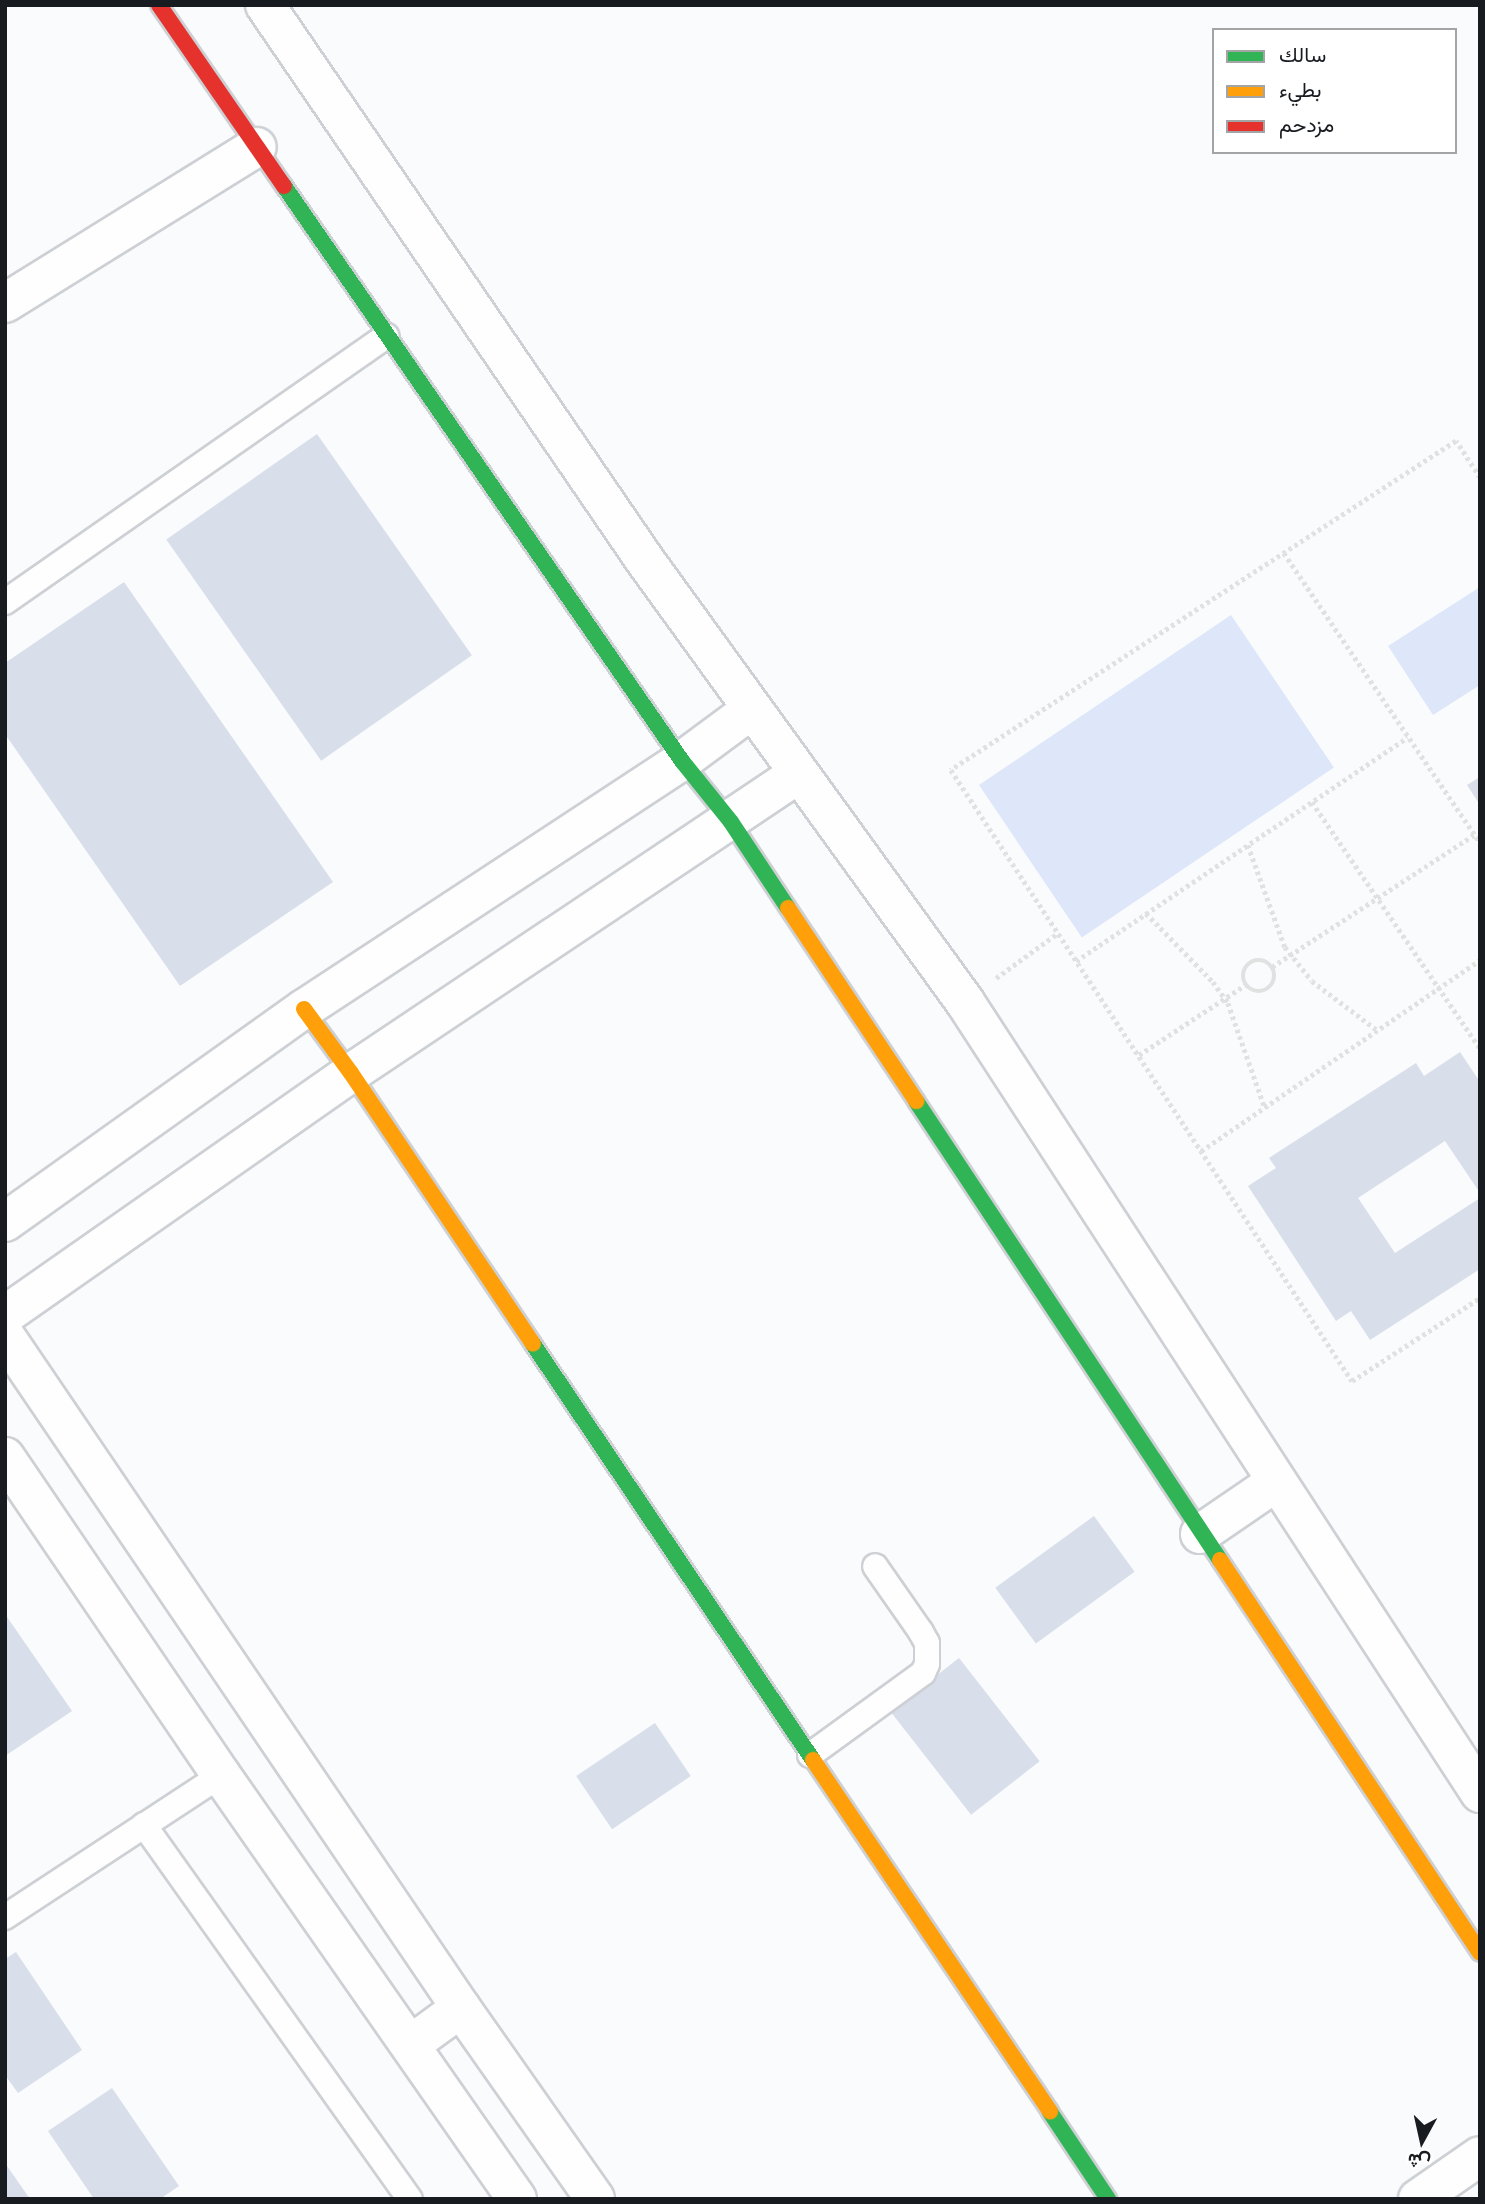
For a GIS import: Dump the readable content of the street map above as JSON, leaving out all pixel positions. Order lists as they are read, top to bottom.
{
  "legend": ["سالك", "بطيء", "مزدحم"],
  "north": "bottom"
}
